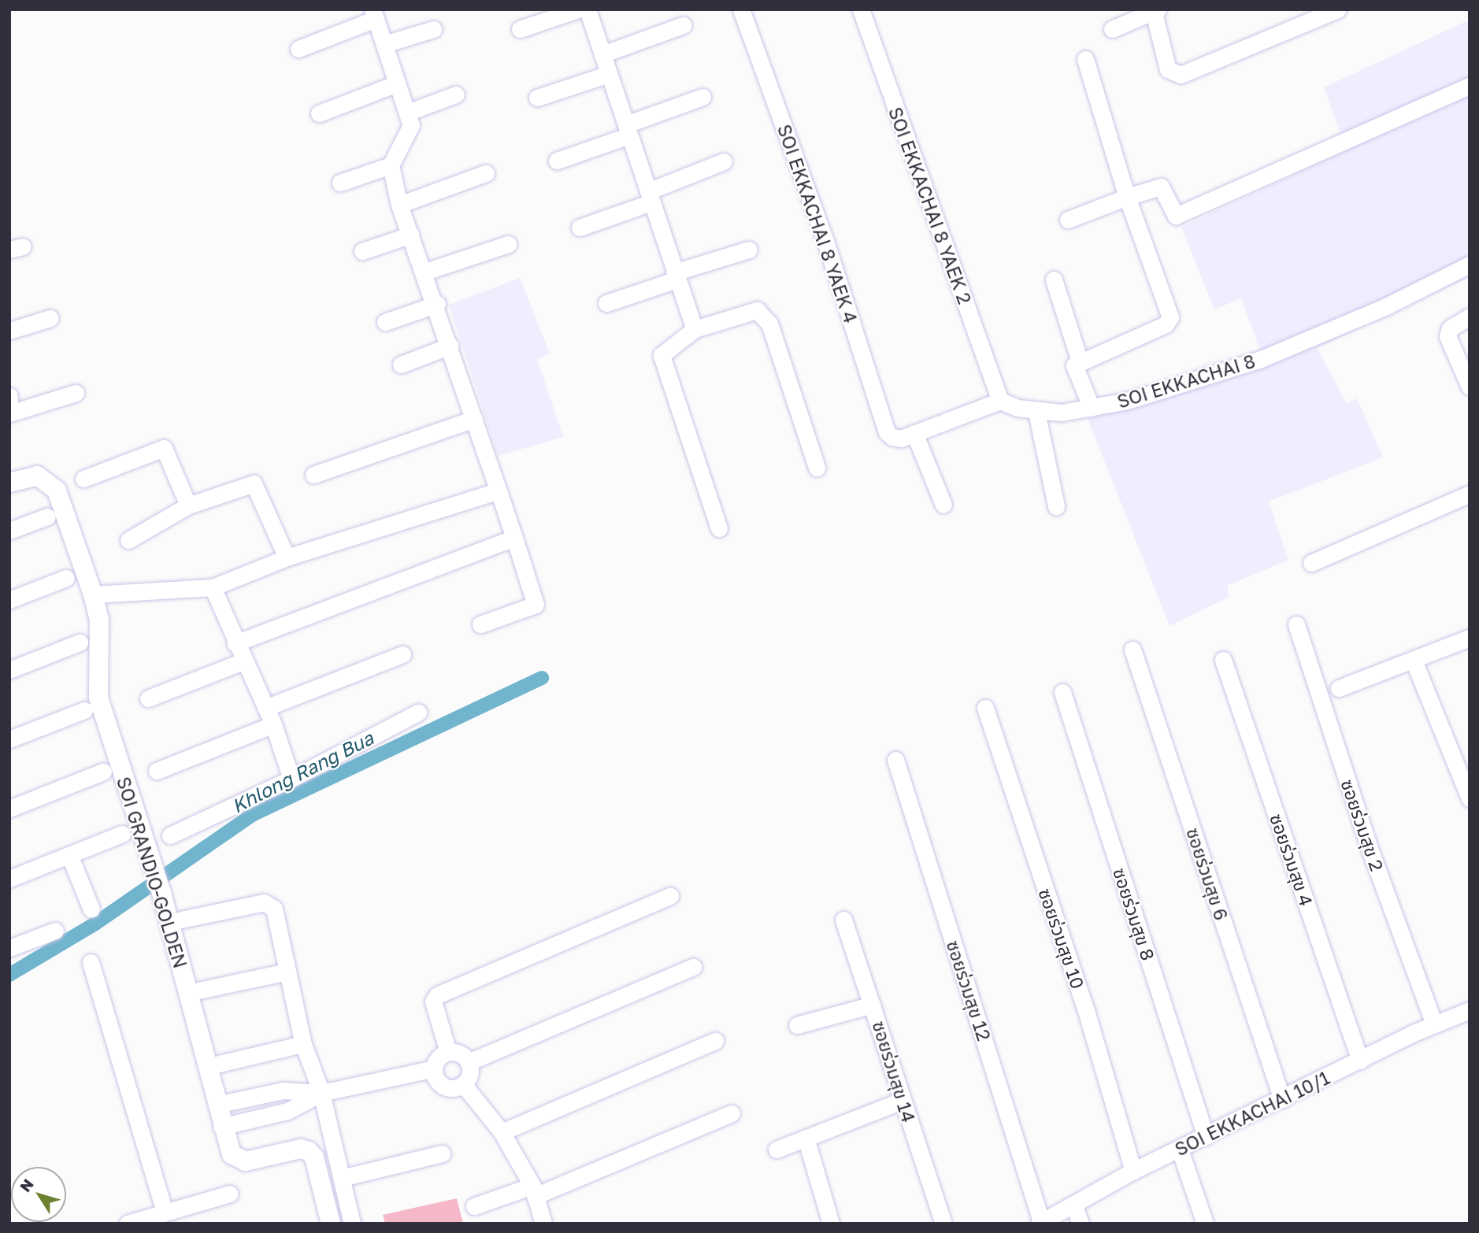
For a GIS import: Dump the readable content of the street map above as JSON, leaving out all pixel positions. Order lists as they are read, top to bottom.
{
  "streets": {
    "street": [
      "SOI EKKACHAI 8 YAEK 2",
      "SOI EKKACHAI 8 YAEK 4",
      "SOI EKKACHAI 8",
      "ซอยร่วมสุข 2",
      "ซอยร่วมสุข 4",
      "SOI GRANDIO-GOLDEN",
      "ซอยร่วมสุข 6",
      "ซอยร่วมสุข 8",
      "ซอยร่วมสุข 10",
      "ซอยร่วมสุข 12",
      "ซอยร่วมสุข 14",
      "SOI EKKACHAI 10/1"
    ]
  },
  "crossings": [
    ["SOI EKKACHAI 8 YAEK 2", "SOI EKKACHAI 8"],
    ["ซอยร่วมสุข 2", "SOI EKKACHAI 10/1"],
    ["ซอยร่วมสุข 4", "SOI EKKACHAI 10/1"],
    ["ซอยร่วมสุข 6", "SOI EKKACHAI 10/1"],
    ["ซอยร่วมสุข 8", "SOI EKKACHAI 10/1"],
    ["ซอยร่วมสุข 10", "SOI EKKACHAI 10/1"],
    ["ซอยร่วมสุข 12", "SOI EKKACHAI 10/1"]
  ],
  "water": ["Khlong Rang Bua"],
  "north": "top left"
}
